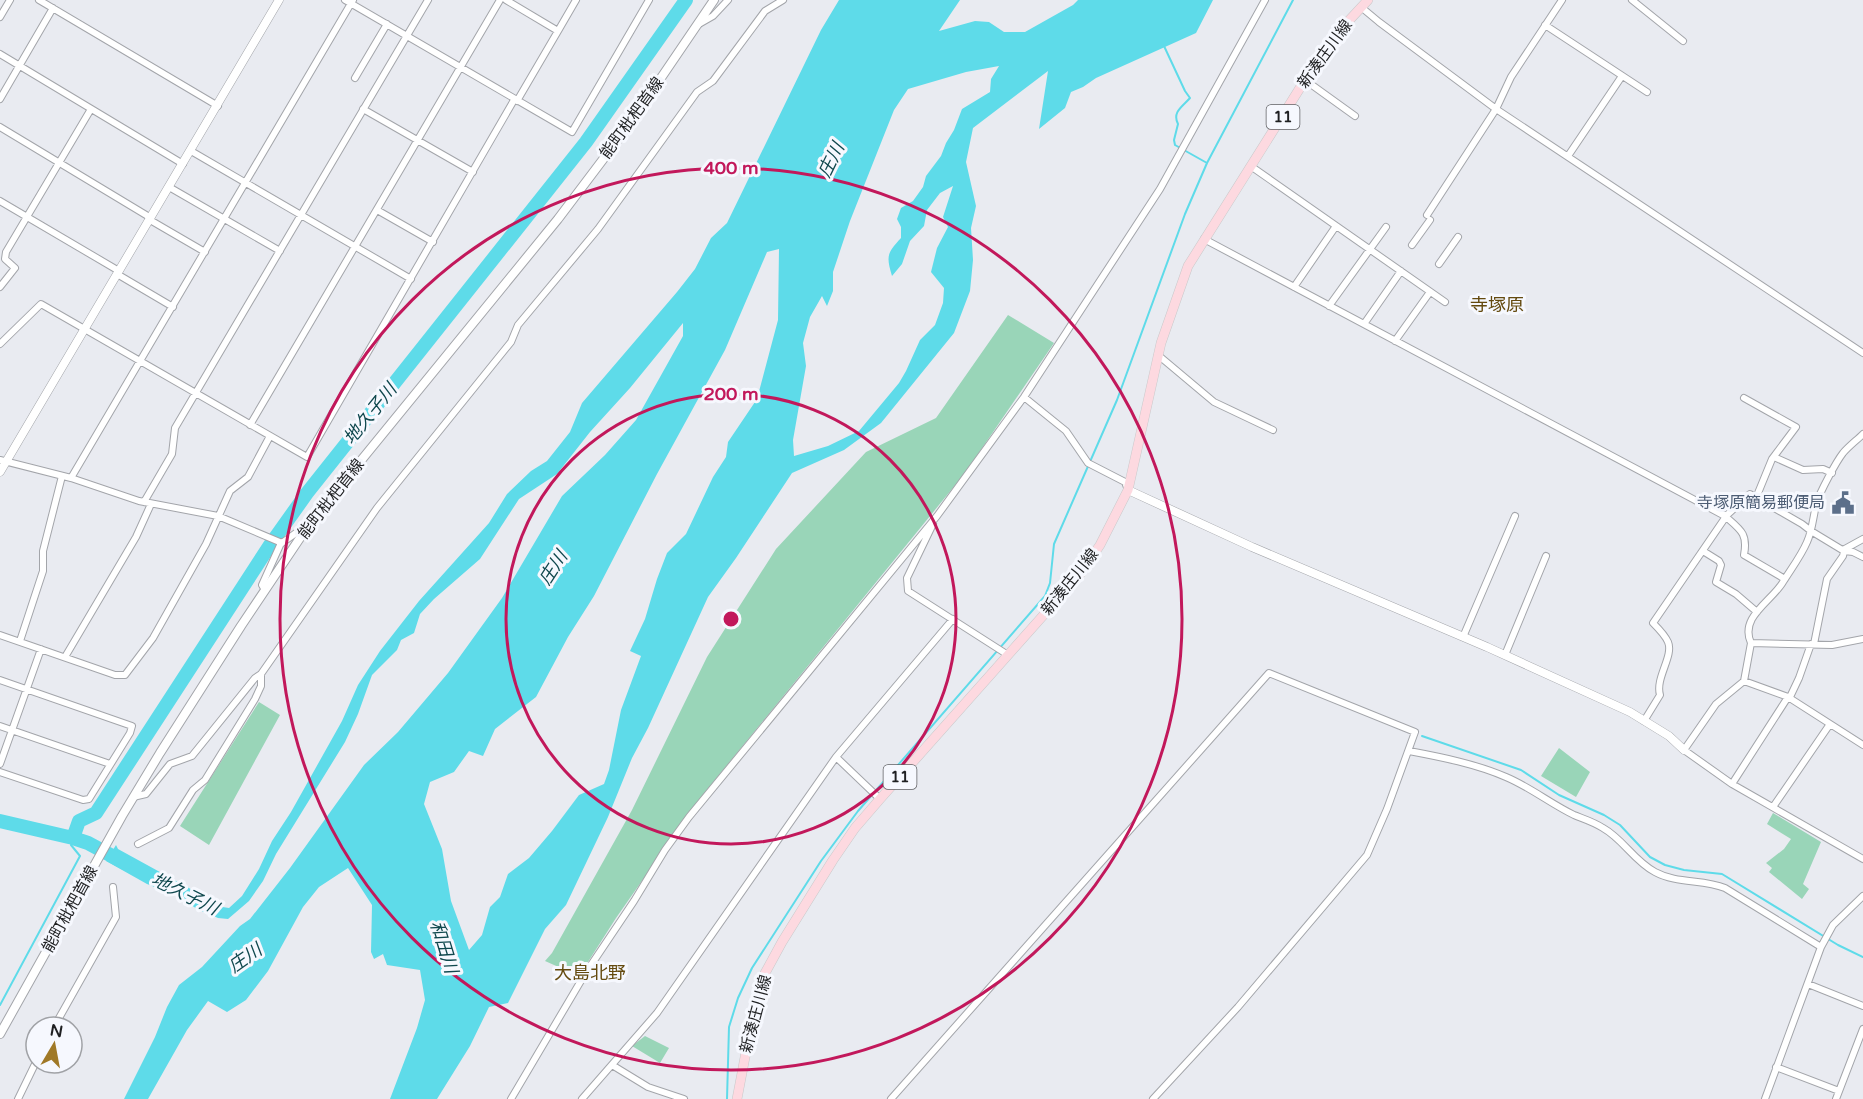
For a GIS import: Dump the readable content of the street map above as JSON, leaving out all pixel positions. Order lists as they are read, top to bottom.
{
  "streets": {
    "main road": ["新湊庄川線", "11", "能町枇杷首線"]
  },
  "districts": ["寺塚原", "大島北野"],
  "water": ["庄川", "地久子川", "和田川"],
  "places": {
    "public building": ["寺塚原簡易郵便局"]
  },
  "north": "top",
  "rings": ["400 m", "200 m"]
}
